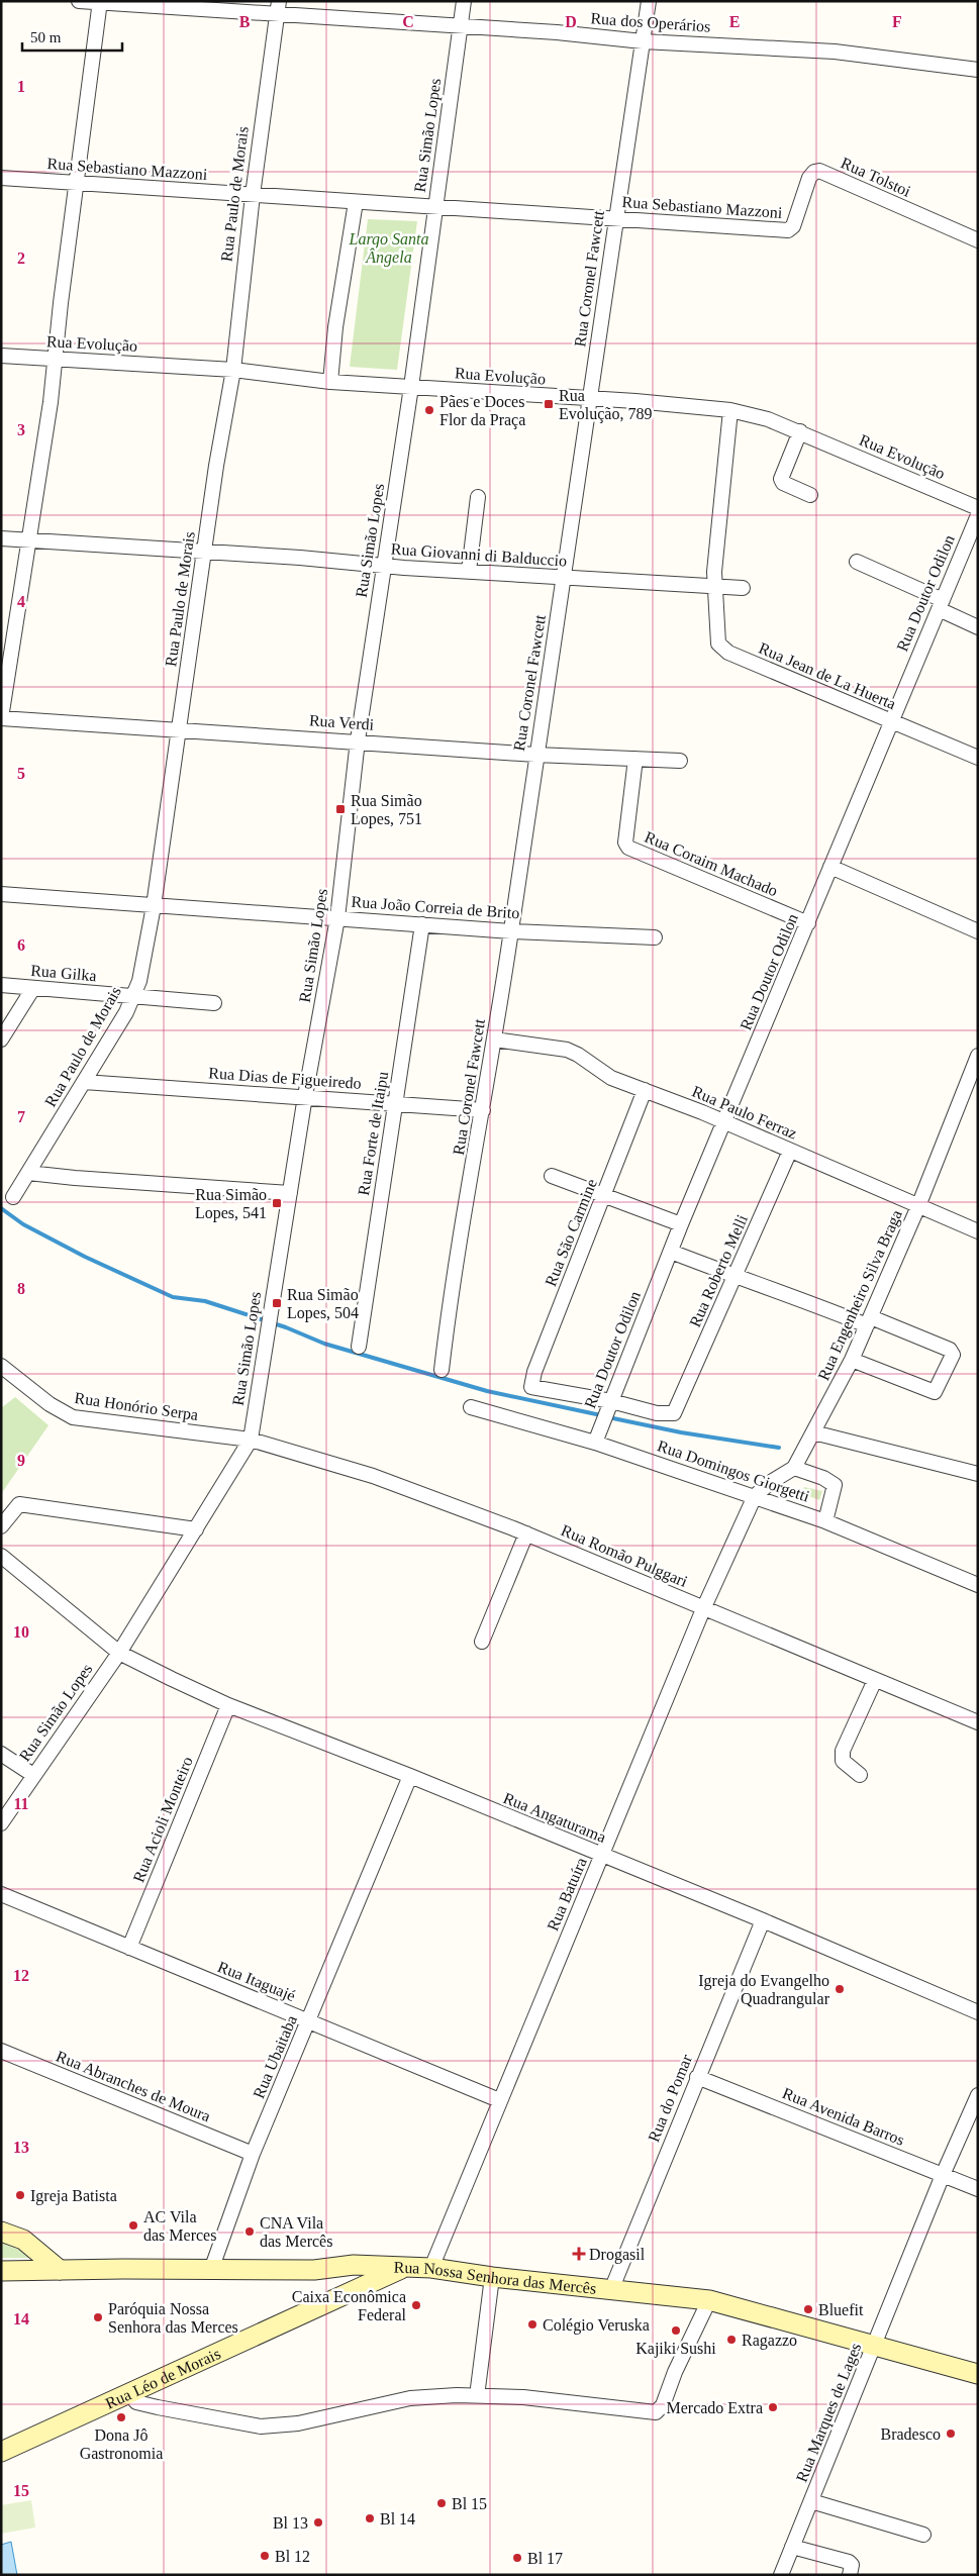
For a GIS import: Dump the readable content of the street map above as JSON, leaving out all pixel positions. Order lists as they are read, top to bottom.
{
  "streets": {
    "main road": ["Rua Nossa Senhora das Mercês", "Rua Léo de Morais"],
    "street": [
      "Rua dos Operários",
      "Rua Simão Lopes",
      "Rua Sebastiano Mazzoni",
      "Rua Tolstoi",
      "Rua Paulo de Morais",
      "Rua Coronel Fawcett",
      "Rua Evolução",
      "Rua Giovanni di Balduccio",
      "Rua Doutor Odilon",
      "Rua Jean de La Huerta",
      "Rua Verdi",
      "Rua Coraim Machado",
      "Rua João Correia de Brito",
      "Rua Gilka",
      "Rua Dias de Figueiredo",
      "Rua Paulo Ferraz",
      "Rua Forte de Itaipu",
      "Rua São Carmine",
      "Rua Roberto Melli",
      "Rua Engenheiro Silva Braga",
      "Rua Honório Serpa",
      "Rua Domingos Giorgetti",
      "Rua Romão Pulggari",
      "Rua Angaturama",
      "Rua Acioli Monteiro",
      "Rua Batuíra",
      "Rua Itaguajé",
      "Rua Ubaitaba",
      "Rua Abranches de Moura",
      "Rua do Pomar",
      "Rua Avenida Barros",
      "Rua Marques de Lages"
    ]
  },
  "crossings": [
    ["Rua dos Operários", "Rua Simão Lopes"],
    ["Rua dos Operários", "Rua Paulo de Morais"],
    ["Rua dos Operários", "Rua Coronel Fawcett"],
    ["Rua Simão Lopes", "Rua Sebastiano Mazzoni"],
    ["Rua Simão Lopes", "Rua Evolução"],
    ["Rua Simão Lopes", "Rua Giovanni di Balduccio"],
    ["Rua Simão Lopes", "Rua Verdi"],
    ["Rua Simão Lopes", "Rua João Correia de Brito"],
    ["Rua Simão Lopes", "Rua Dias de Figueiredo"],
    ["Rua Simão Lopes", "Rua Honório Serpa"],
    ["Rua Simão Lopes", "Rua Romão Pulggari"],
    ["Rua Simão Lopes", "Rua Angaturama"],
    ["Rua Sebastiano Mazzoni", "Rua Tolstoi"],
    ["Rua Sebastiano Mazzoni", "Rua Paulo de Morais"],
    ["Rua Sebastiano Mazzoni", "Rua Coronel Fawcett"],
    ["Rua Paulo de Morais", "Rua Evolução"],
    ["Rua Paulo de Morais", "Rua Giovanni di Balduccio"],
    ["Rua Paulo de Morais", "Rua Verdi"],
    ["Rua Paulo de Morais", "Rua João Correia de Brito"],
    ["Rua Paulo de Morais", "Rua Gilka"],
    ["Rua Paulo de Morais", "Rua Dias de Figueiredo"],
    ["Rua Coronel Fawcett", "Rua Evolução"],
    ["Rua Coronel Fawcett", "Rua Giovanni di Balduccio"],
    ["Rua Coronel Fawcett", "Rua Verdi"],
    ["Rua Coronel Fawcett", "Rua João Correia de Brito"],
    ["Rua Coronel Fawcett", "Rua Dias de Figueiredo"],
    ["Rua Coronel Fawcett", "Rua Paulo Ferraz"],
    ["Rua Evolução", "Rua Jean de La Huerta"],
    ["Rua Giovanni di Balduccio", "Rua Jean de La Huerta"],
    ["Rua Doutor Odilon", "Rua Jean de La Huerta"],
    ["Rua Doutor Odilon", "Rua Coraim Machado"],
    ["Rua Doutor Odilon", "Rua Paulo Ferraz"],
    ["Rua Doutor Odilon", "Rua São Carmine"],
    ["Rua Doutor Odilon", "Rua Roberto Melli"],
    ["Rua Doutor Odilon", "Rua Domingos Giorgetti"],
    ["Rua Verdi", "Rua Coraim Machado"],
    ["Rua João Correia de Brito", "Rua Forte de Itaipu"],
    ["Rua Dias de Figueiredo", "Rua Forte de Itaipu"],
    ["Rua Paulo Ferraz", "Rua São Carmine"],
    ["Rua Paulo Ferraz", "Rua Roberto Melli"],
    ["Rua Paulo Ferraz", "Rua Engenheiro Silva Braga"],
    ["Rua São Carmine", "Rua Roberto Melli"],
    ["Rua Engenheiro Silva Braga", "Rua Batuíra"],
    ["Rua Honório Serpa", "Rua Romão Pulggari"],
    ["Rua Domingos Giorgetti", "Rua Batuíra"],
    ["Rua Romão Pulggari", "Rua Batuíra"],
    ["Rua Angaturama", "Rua Acioli Monteiro"],
    ["Rua Angaturama", "Rua Batuíra"],
    ["Rua Angaturama", "Rua Ubaitaba"],
    ["Rua Angaturama", "Rua do Pomar"],
    ["Rua Acioli Monteiro", "Rua Itaguajé"],
    ["Rua Batuíra", "Rua Itaguajé"],
    ["Rua Batuíra", "Rua Nossa Senhora das Mercês"],
    ["Rua Itaguajé", "Rua Ubaitaba"],
    ["Rua Ubaitaba", "Rua Abranches de Moura"],
    ["Rua Ubaitaba", "Rua Nossa Senhora das Mercês"],
    ["Rua do Pomar", "Rua Avenida Barros"],
    ["Rua do Pomar", "Rua Nossa Senhora das Mercês"],
    ["Rua Avenida Barros", "Rua Marques de Lages"],
    ["Rua Nossa Senhora das Mercês", "Rua Léo de Morais"],
    ["Rua Nossa Senhora das Mercês", "Rua Marques de Lages"]
  ],
  "parks": ["Largo Santa Ângela"],
  "places": {
    "transit": [
      "Rua Evolução, 789",
      "Rua Simão Lopes, 751",
      "Rua Simão Lopes, 541",
      "Rua Simão Lopes, 504"
    ],
    "other": [
      "Pães e Doces Flor da Praça",
      "Igreja do Evangelho Quadrangular",
      "Igreja Batista",
      "AC Vila das Merces",
      "CNA Vila das Mercês",
      "Caixa Econômica Federal",
      "Bluefit",
      "Paróquia Nossa Senhora das Merces",
      "Colégio Veruska",
      "Kajiki Sushi",
      "Ragazzo",
      "Mercado Extra",
      "Dona Jô Gastronomia",
      "Bradesco",
      "Bl 15",
      "Bl 14",
      "Bl 13",
      "Bl 12",
      "Bl 17"
    ],
    "health": ["Drogasil"]
  },
  "scale_bar": "50 m",
  "grid": {
    "columns": [
      "B",
      "C",
      "D",
      "E",
      "F"
    ],
    "rows": [
      "1",
      "2",
      "3",
      "4",
      "5",
      "6",
      "7",
      "8",
      "9",
      "10",
      "11",
      "12",
      "13",
      "14",
      "15"
    ]
  }
}
